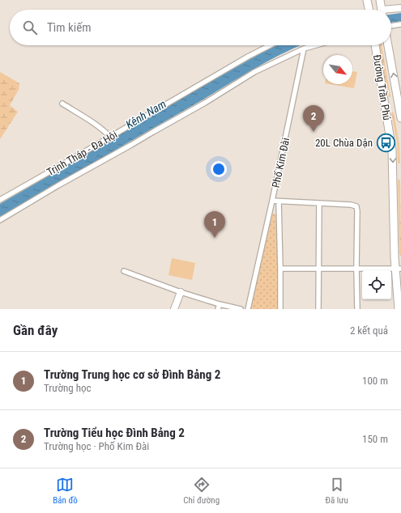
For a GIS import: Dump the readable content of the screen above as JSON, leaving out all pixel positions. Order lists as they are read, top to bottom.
{
  "streets": {
    "main road": ["Đường Trần Phú"],
    "street": ["Trịnh Tháp - Đa Hội", "Phố Kim Đài"]
  },
  "water": ["Kênh Nam"],
  "places": {
    "bus stop": ["20L Chùa Dận"]
  },
  "north": "bottom right",
  "page": {
    "search": "Tìm kiếm",
    "pins": ["2", "1"],
    "heading": ["Gần đây", "2 kết quả"],
    "list": [
      {
        "mark": "1",
        "name": "Trường Trung học cơ sở Đình Bảng 2",
        "note": "Trường học",
        "value": "100 m"
      },
      {
        "mark": "2",
        "name": "Trường Tiểu học Đình Bảng 2",
        "note": "Trường học · Phố Kim Đài",
        "value": "150 m"
      }
    ],
    "nav": ["Bản đồ", "Chỉ đường", "Đã lưu"]
  }
}
